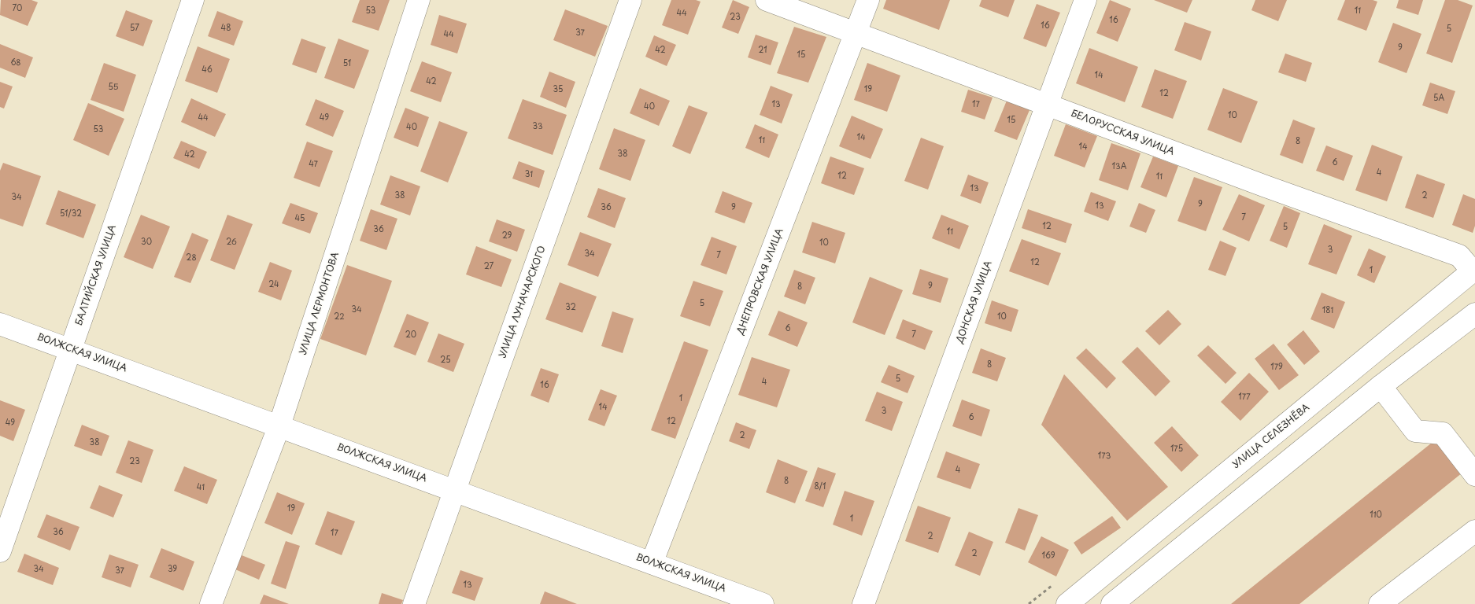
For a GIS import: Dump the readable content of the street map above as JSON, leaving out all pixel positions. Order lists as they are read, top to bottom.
{
  "streets": {
    "street": [
      "БЕЛОРУССКАЯ УЛИЦА",
      "БАЛТИЙСКАЯ УЛИЦА",
      "ДНЕПРОВСКАЯ УЛИЦА",
      "УЛИЦА ЛУНАЧАРСКОГО",
      "ДОНСКАЯ УЛИЦА",
      "УЛИЦА ЛЕРМОНТОВА",
      "ВОЛЖСКАЯ УЛИЦА",
      "УЛИЦА СЕЛЕЗНЁВА"
    ]
  },
  "crossings": [
    ["БЕЛОРУССКАЯ УЛИЦА", "ДНЕПРОВСКАЯ УЛИЦА"],
    ["БЕЛОРУССКАЯ УЛИЦА", "ДОНСКАЯ УЛИЦА"],
    ["БЕЛОРУССКАЯ УЛИЦА", "УЛИЦА СЕЛЕЗНЁВА"],
    ["БАЛТИЙСКАЯ УЛИЦА", "ВОЛЖСКАЯ УЛИЦА"],
    ["ДНЕПРОВСКАЯ УЛИЦА", "ВОЛЖСКАЯ УЛИЦА"],
    ["УЛИЦА ЛУНАЧАРСКОГО", "ВОЛЖСКАЯ УЛИЦА"],
    ["УЛИЦА ЛЕРМОНТОВА", "ВОЛЖСКАЯ УЛИЦА"]
  ],
  "house_numbers": [
    "70",
    "53",
    "11",
    "44",
    "23",
    "16",
    "16",
    "57",
    "48",
    "5",
    "37",
    "44",
    "9",
    "42",
    "21",
    "15",
    "68",
    "51",
    "46",
    "14",
    "42",
    "55",
    "35",
    "19",
    "12",
    "5А",
    "13",
    "17",
    "40",
    "10",
    "44",
    "49",
    "15",
    "33",
    "40",
    "53",
    "14",
    "11",
    "8",
    "14",
    "38",
    "42",
    "6",
    "47",
    "13А",
    "4",
    "31",
    "12",
    "11",
    "13",
    "38",
    "2",
    "34",
    "9",
    "13",
    "36",
    "9",
    "51/32",
    "7",
    "45",
    "12",
    "5",
    "36",
    "11",
    "29",
    "30",
    "26",
    "10",
    "3",
    "34",
    "7",
    "28",
    "12",
    "27",
    "1",
    "24",
    "9",
    "8",
    "5",
    "32",
    "34",
    "181",
    "22",
    "10",
    "6",
    "20",
    "7",
    "25",
    "8",
    "179",
    "5",
    "4",
    "16",
    "177",
    "1",
    "14",
    "3",
    "6",
    "12",
    "49",
    "2",
    "38",
    "175",
    "173",
    "23",
    "4",
    "8",
    "8/1",
    "41",
    "19",
    "110",
    "1",
    "36",
    "17",
    "2",
    "2",
    "169",
    "34",
    "39",
    "37",
    "13"
  ]
}
